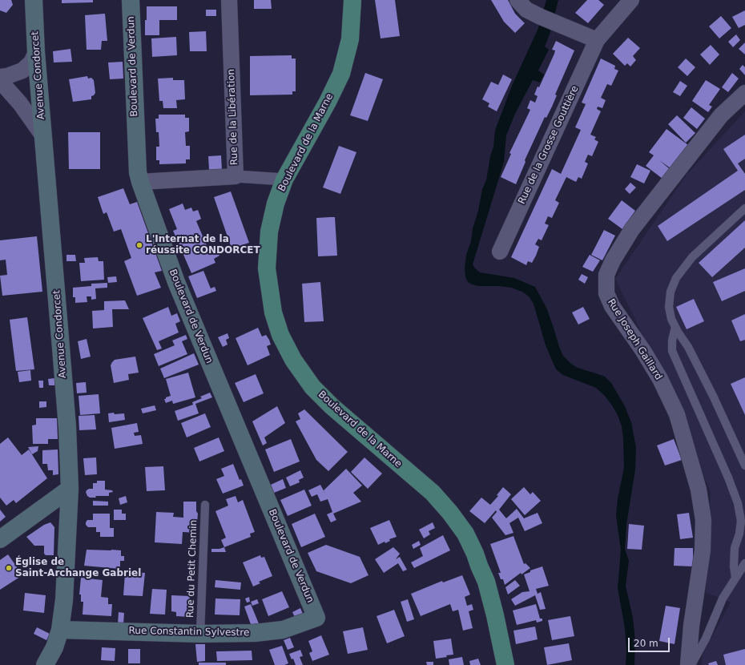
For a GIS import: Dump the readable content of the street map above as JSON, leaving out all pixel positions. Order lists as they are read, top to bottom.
{
  "streets": {
    "main road": [
      "Boulevard de Verdun",
      "Avenue Condorcet",
      "Boulevard de la Marne",
      "Rue Constantin Sylvestre"
    ],
    "street": ["Rue de la Libération", "Rue de la Grosse Gouttière", "Rue Joseph Gaillard"],
    "lane": ["Rue du Petit Chemin"]
  },
  "crossings": [
    ["Boulevard de Verdun", "Rue de la Libération"],
    ["Boulevard de Verdun", "Rue Constantin Sylvestre"],
    ["Avenue Condorcet", "Rue Constantin Sylvestre"],
    ["Rue du Petit Chemin", "Rue Constantin Sylvestre"]
  ],
  "places": ["L'Internat de la réussite CONDORCET", "Église de Saint-Archange Gabriel"],
  "scale_bar": "20 m"
}
